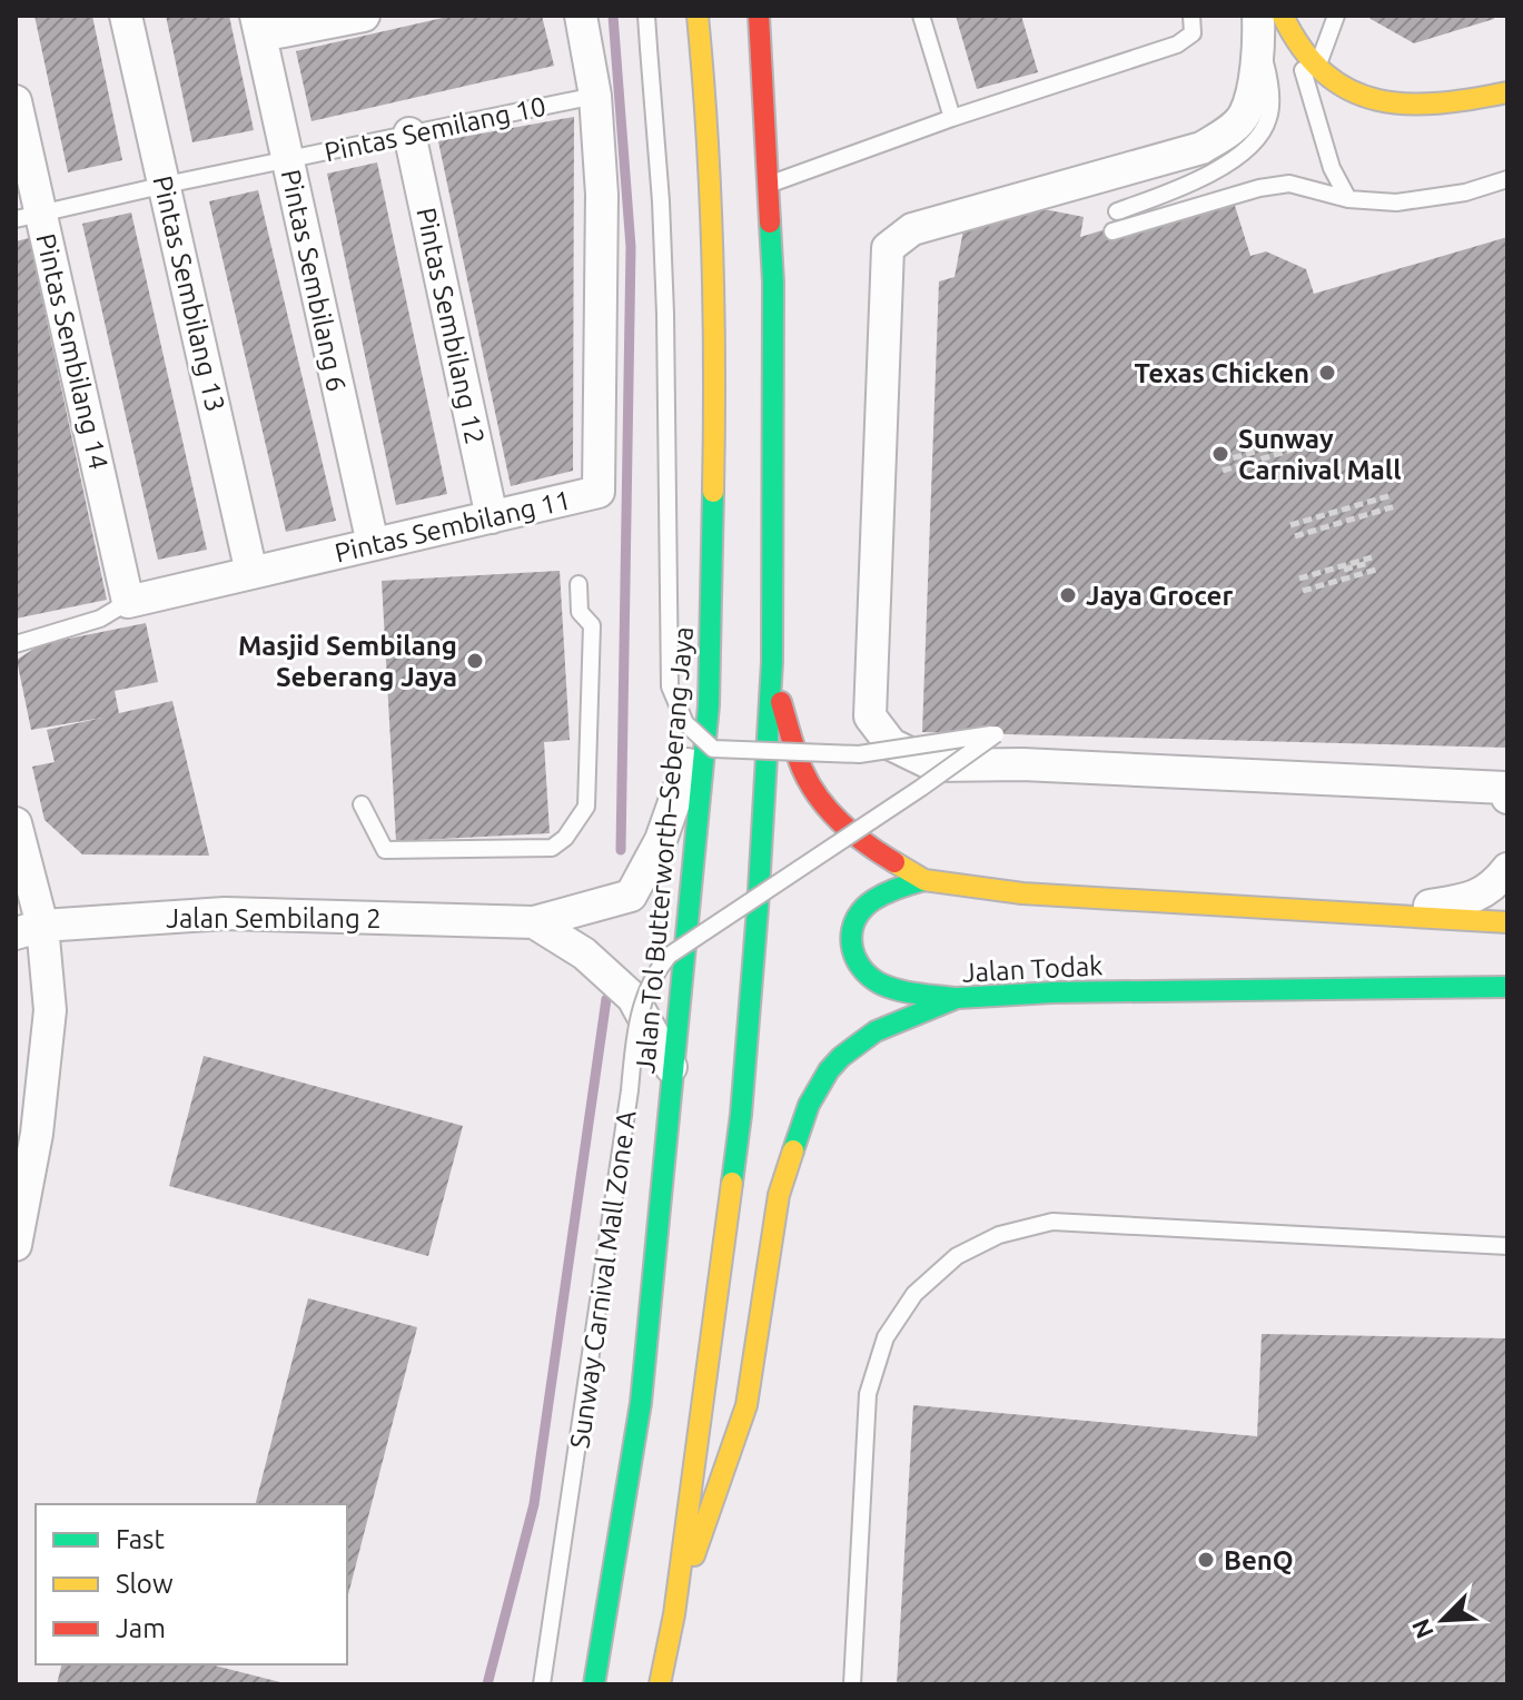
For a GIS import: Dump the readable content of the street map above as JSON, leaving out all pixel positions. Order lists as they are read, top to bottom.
{
  "streets": {
    "main road": ["Jalan Tol Butterworth–Seberang Jaya", "Jalan Todak"],
    "street": [
      "Pintas Sembilang 6",
      "Pintas Sembilang 13",
      "Pintas Sembilang 12",
      "Pintas Sembilang 14",
      "Pintas Sembilang 11",
      "Jalan Sembilang 2"
    ],
    "lane": ["Pintas Semilang 10", "Sunway Carnival Mall Zone A"]
  },
  "crossings": [
    ["Pintas Semilang 10", "Pintas Sembilang 6"],
    ["Pintas Semilang 10", "Pintas Sembilang 13"],
    ["Pintas Semilang 10", "Pintas Sembilang 12"],
    ["Pintas Semilang 10", "Pintas Sembilang 14"],
    ["Pintas Semilang 10", "Pintas Sembilang 11"],
    ["Pintas Sembilang 6", "Pintas Sembilang 11"],
    ["Pintas Sembilang 13", "Pintas Sembilang 11"],
    ["Pintas Sembilang 12", "Pintas Sembilang 11"],
    ["Pintas Sembilang 14", "Pintas Sembilang 11"],
    ["Jalan Tol Butterworth–Seberang Jaya", "Jalan Sembilang 2"]
  ],
  "places": [
    "Texas Chicken",
    "Sunway Carnival Mall",
    "Jaya Grocer",
    "Masjid Sembilang Seberang Jaya",
    "BenQ"
  ],
  "legend": ["Fast", "Slow", "Jam"],
  "north": "bottom left"
}
